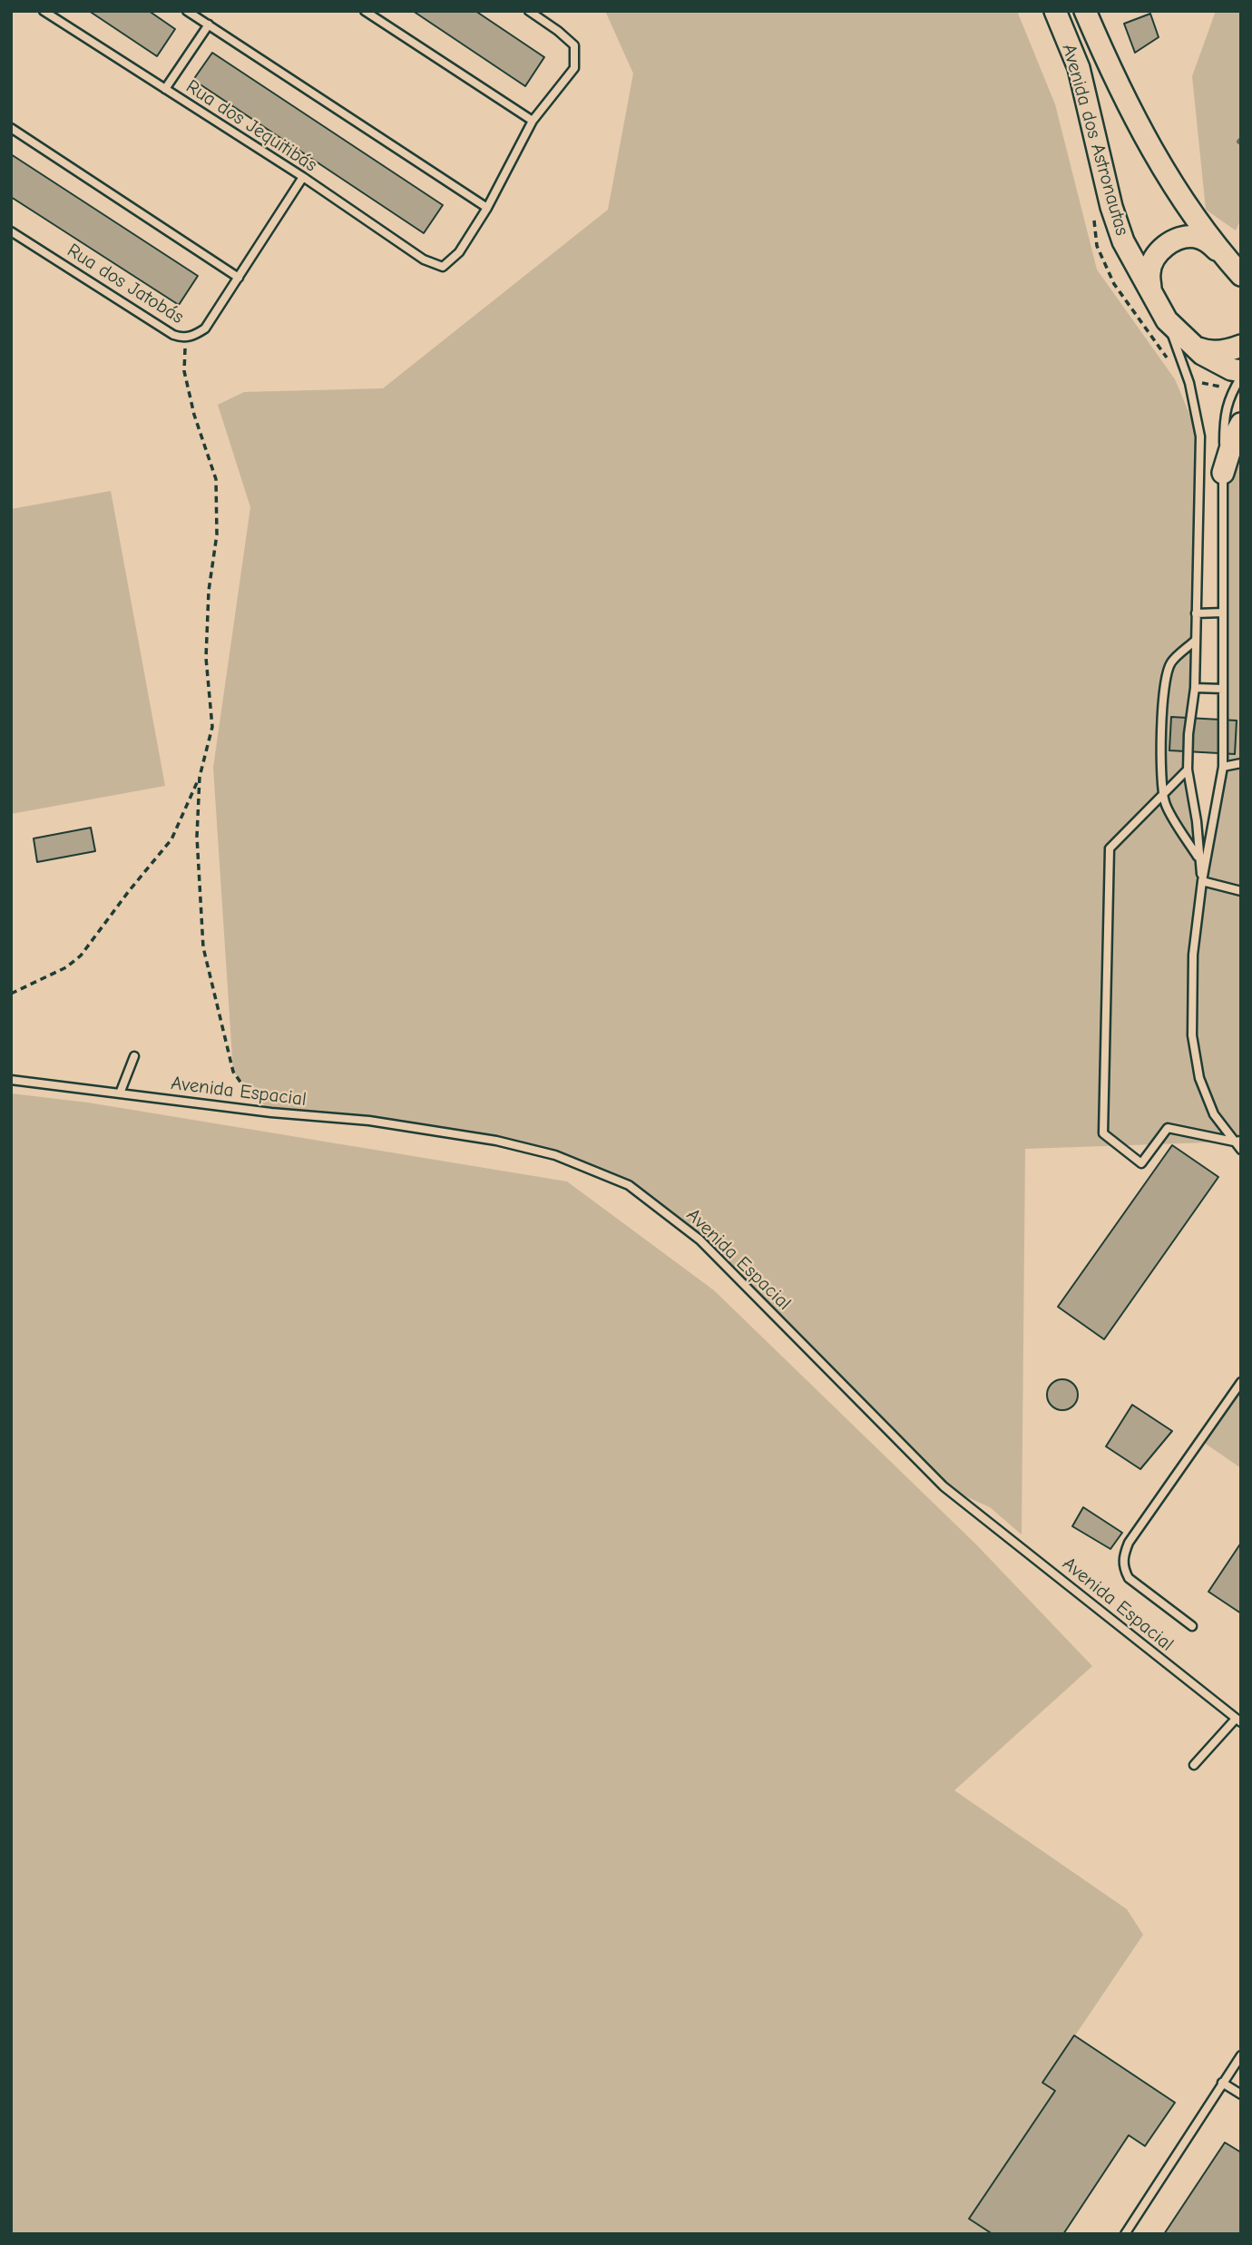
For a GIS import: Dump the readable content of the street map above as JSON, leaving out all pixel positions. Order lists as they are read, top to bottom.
{
  "streets": {
    "main road": ["Avenida dos Astronautas"],
    "lane": ["Rua dos Jequitibás", "Rua dos Jatobás", "Avenida Espacial"]
  },
  "crossings": [
    ["Rua dos Jequitibás", "Rua dos Jatobás"]
  ]
}
